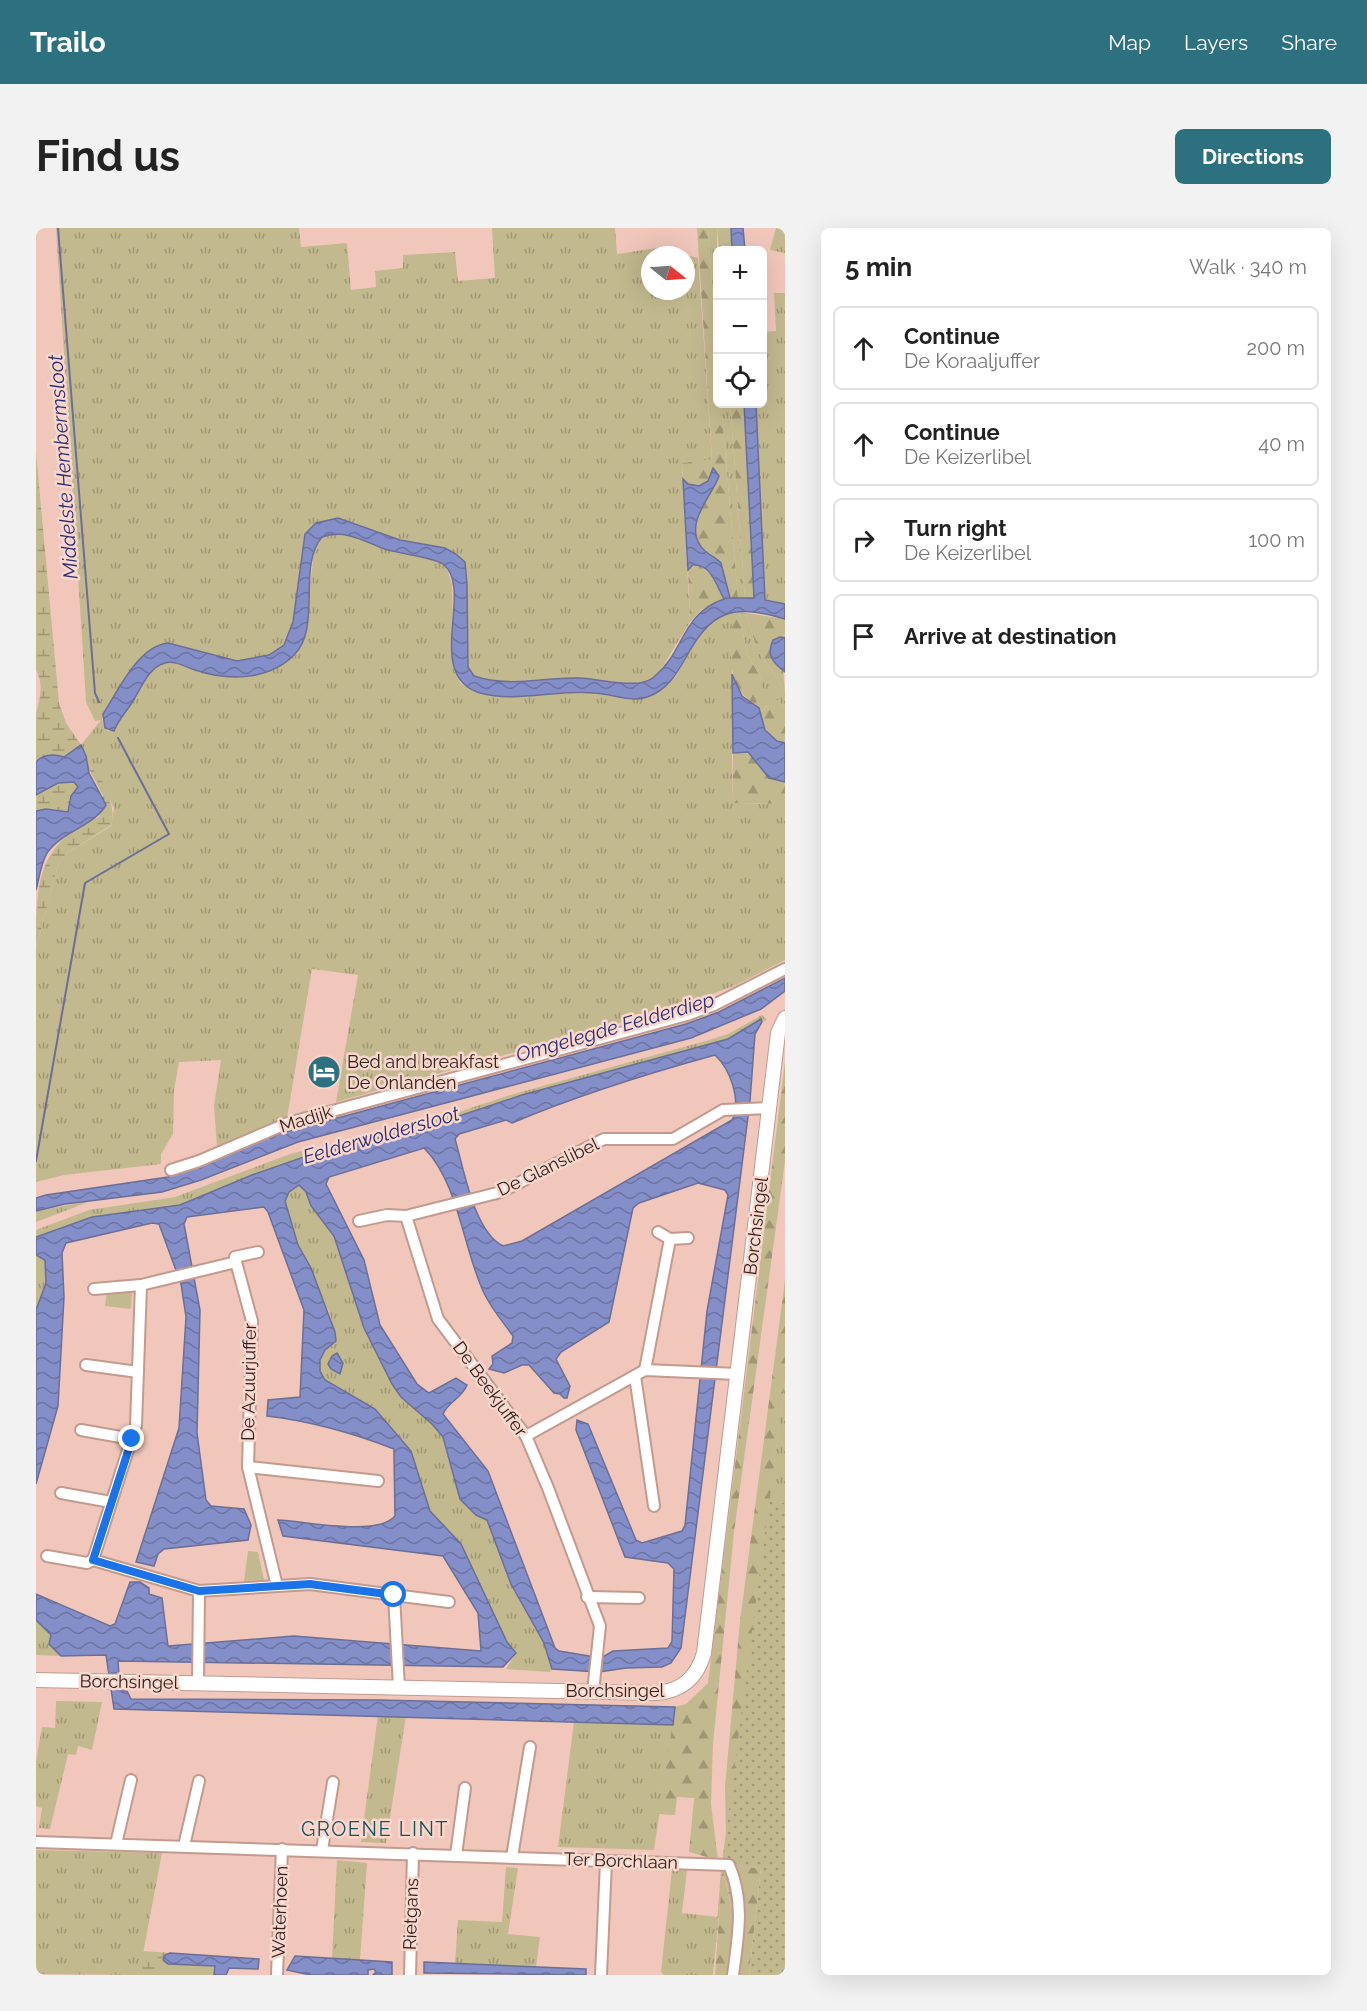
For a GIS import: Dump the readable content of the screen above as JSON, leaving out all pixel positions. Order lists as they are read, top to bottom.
{
  "streets": {
    "main road": ["Borchsingel"],
    "street": [
      "Madijk",
      "De Glanslibel",
      "De Azuurjuffer",
      "De Beekjuffer",
      "Ter Borchlaan",
      "Waterhoen",
      "Rietgans"
    ]
  },
  "crossings": [
    ["De Glanslibel", "Borchsingel"],
    ["De Glanslibel", "De Beekjuffer"],
    ["Borchsingel", "De Beekjuffer"],
    ["Ter Borchlaan", "Waterhoen"],
    ["Ter Borchlaan", "Rietgans"]
  ],
  "districts": ["GROENE LINT"],
  "water": ["Middelste Hembermsloot", "Omgelegde Eelderdiep", "Eelderwoldersloot"],
  "places": {
    "hotel": ["Bed and breakfast De Onlanden"]
  },
  "north": "right",
  "page": {
    "header": "Trailo",
    "nav": ["Map", "Layers", "Share"],
    "buttons": "Directions",
    "title": "Find us",
    "heading": ["5 min", "Walk · 340 m"],
    "map_buttons": ["+", "−"],
    "list": [
      ["Continue", "De Koraaljuffer", "200 m"],
      ["Continue", "De Keizerlibel", "40 m"],
      ["Turn right", "De Keizerlibel", "100 m"],
      "Arrive at destination"
    ]
  }
}
